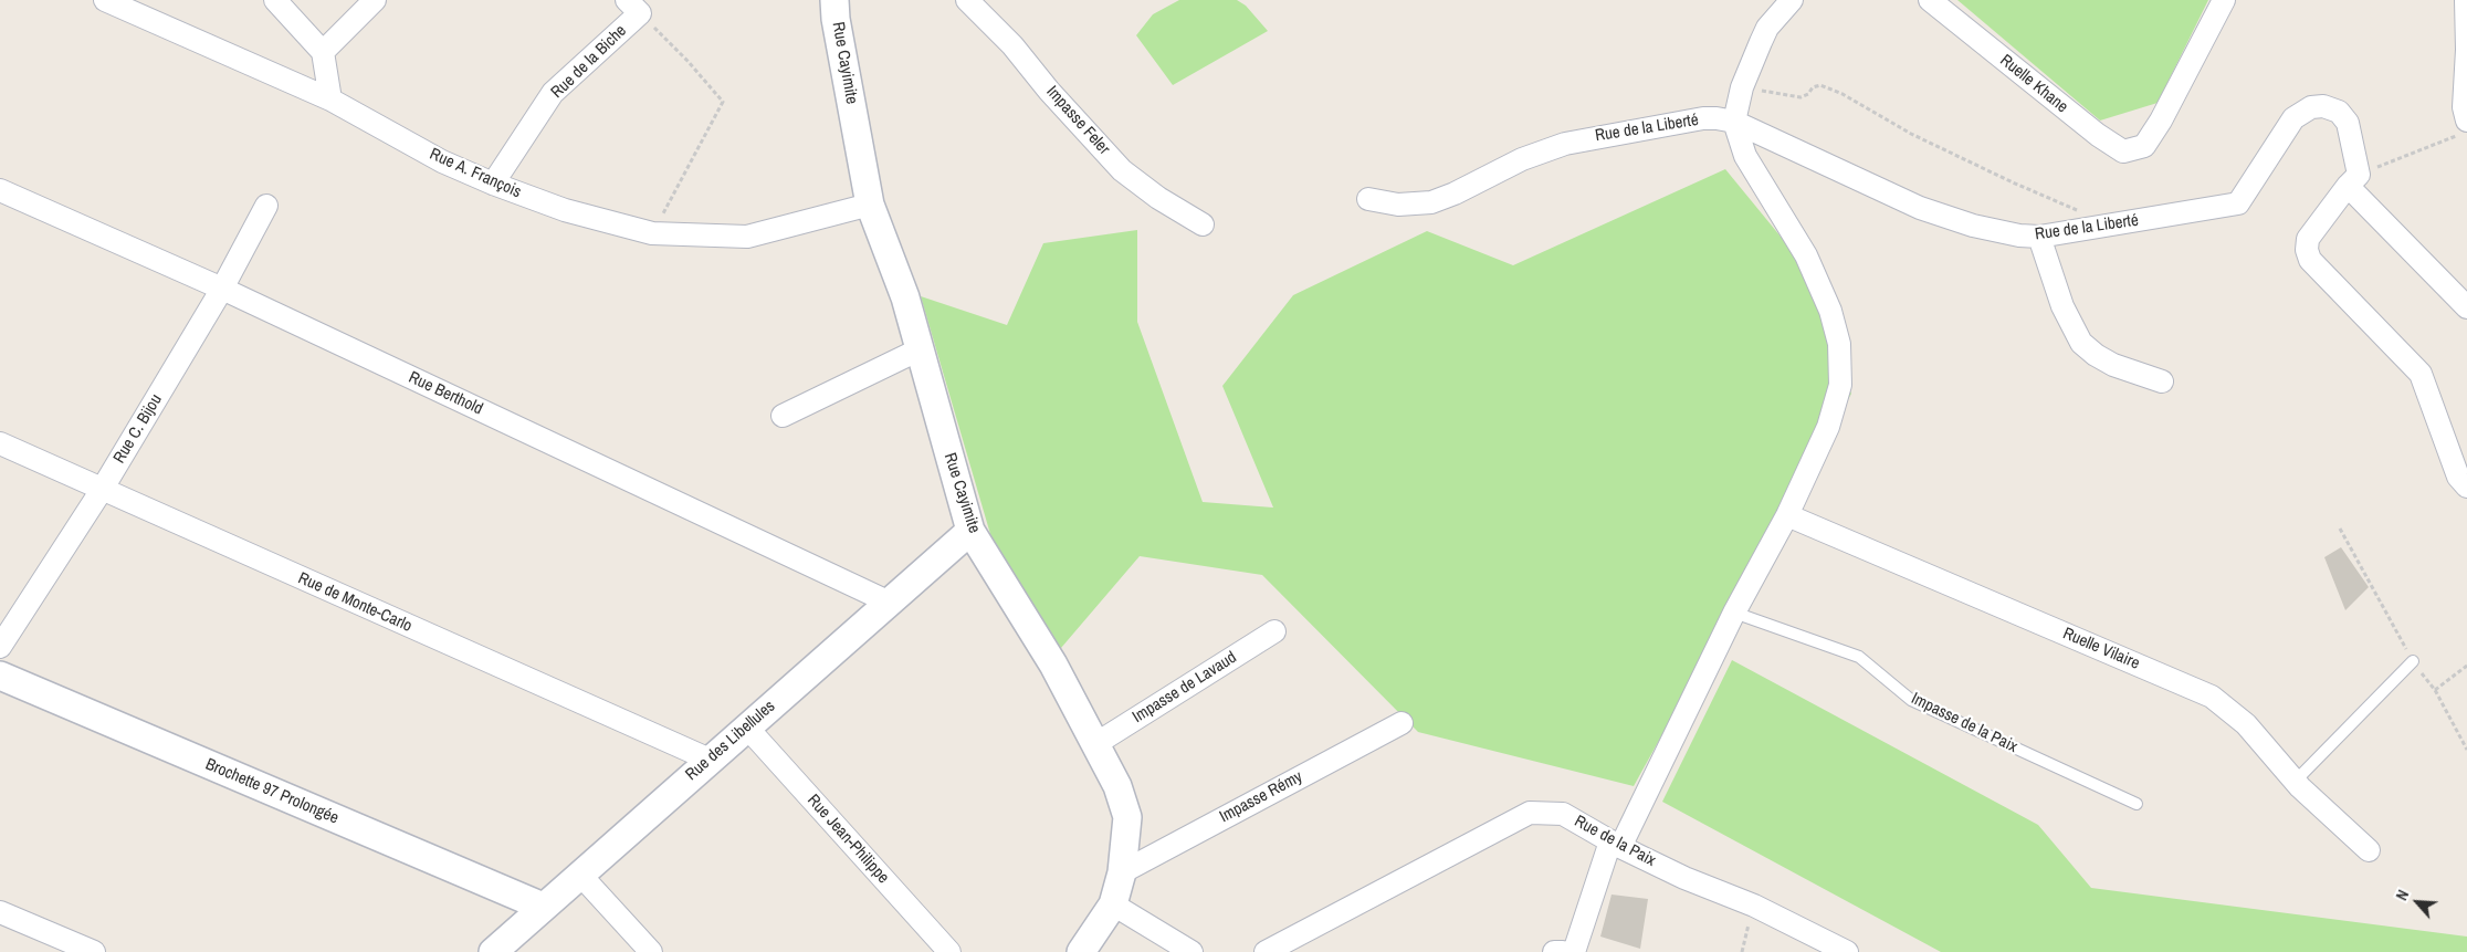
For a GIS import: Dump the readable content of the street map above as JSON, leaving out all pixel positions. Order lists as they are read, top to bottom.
{
  "streets": {
    "street": [
      "Rue de la Biche",
      "Rue Cayimite",
      "Ruelle Khane",
      "Impasse Feler",
      "Rue de la Liberté",
      "Rue A. François",
      "Rue Berthold",
      "Rue C. Bijou",
      "Rue de Monte-Carlo",
      "Ruelle Vilaire",
      "Impasse de Lavaud",
      "Rue des Libellules",
      "Brochette 97 Prolongée",
      "Impasse Rémy",
      "Rue Jean-Philippe",
      "Rue de la Paix"
    ],
    "lane": ["Impasse de la Paix"]
  },
  "crossings": [
    ["Rue de la Biche", "Rue A. François"],
    ["Rue Cayimite", "Rue A. François"],
    ["Rue Cayimite", "Impasse de Lavaud"],
    ["Rue Cayimite", "Rue des Libellules"],
    ["Rue Cayimite", "Impasse Rémy"],
    ["Rue Berthold", "Rue C. Bijou"],
    ["Rue Berthold", "Rue des Libellules"],
    ["Rue C. Bijou", "Rue de Monte-Carlo"],
    ["Rue de Monte-Carlo", "Rue des Libellules"],
    ["Rue des Libellules", "Brochette 97 Prolongée"],
    ["Rue des Libellules", "Rue Jean-Philippe"]
  ],
  "north": "top left"
}
